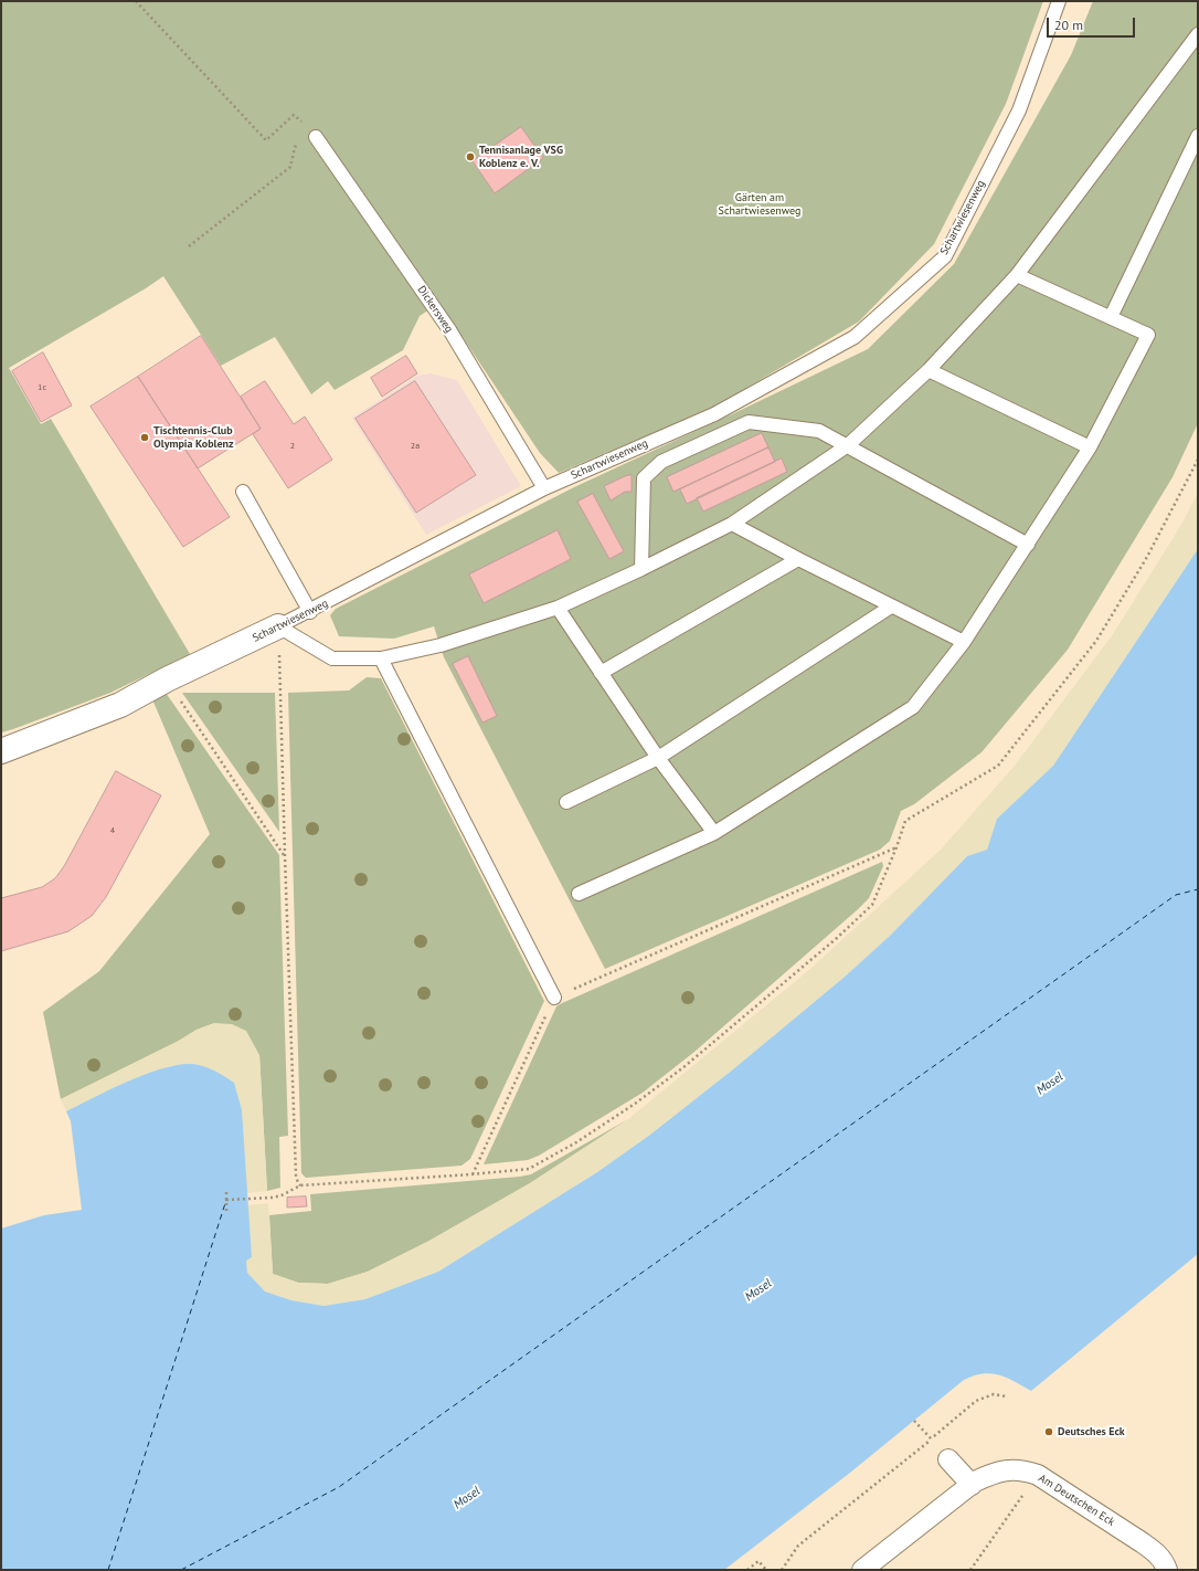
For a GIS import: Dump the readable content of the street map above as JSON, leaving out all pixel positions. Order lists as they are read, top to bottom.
{
  "streets": {
    "street": ["Schartwiesenweg", "Am Deutschen Eck"],
    "lane": ["Dickersweg"]
  },
  "crossings": [
    ["Schartwiesenweg", "Dickersweg"]
  ],
  "water": ["Mosel"],
  "parks": ["Gärten am Schartwiesenweg"],
  "places": ["Tennisanlage VSG Koblenz e. V.", "Tischtennis-Club Olympia Koblenz", "Deutsches Eck"],
  "house_numbers": [
    "1c",
    "2",
    "2a",
    "4"
  ],
  "scale_bar": "20 m"
}
